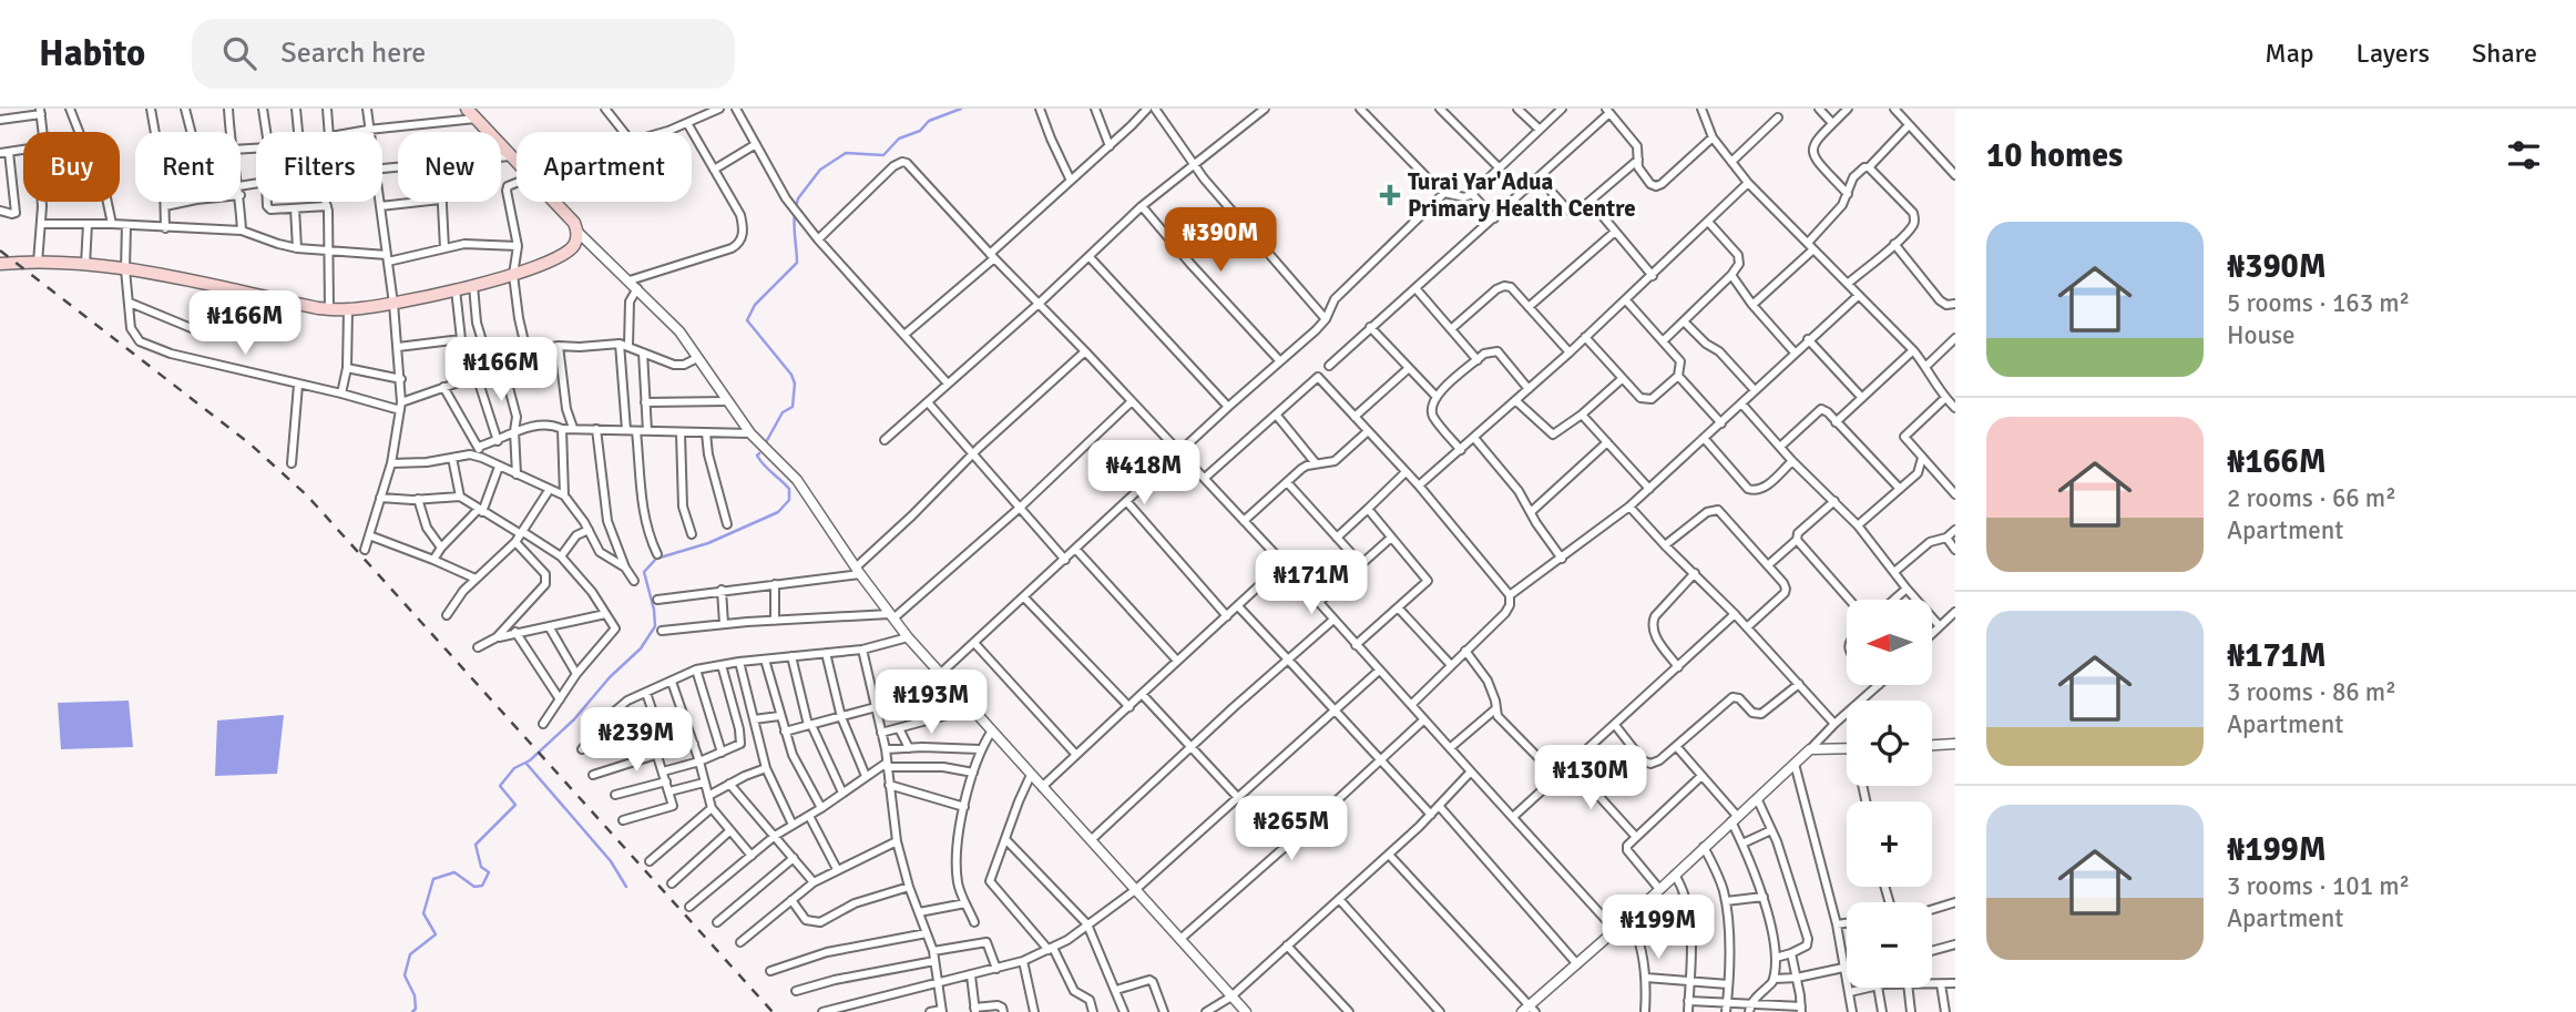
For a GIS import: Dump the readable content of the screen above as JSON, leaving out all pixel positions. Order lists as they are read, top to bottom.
{
  "places": {
    "health": ["Turai Yar'Adua Primary Health Centre"]
  },
  "north": "left",
  "page": {
    "header": "Habito",
    "search": "Search here",
    "nav": ["Map", "Layers", "Share"],
    "heading": "10 homes",
    "chip": [
      "Buy",
      "Rent",
      "Filters",
      "New",
      "Apartment"
    ],
    "list": [
      {
        "name": "₦390M",
        "note": "5 rooms · 163 m² · House"
      },
      {
        "name": "₦166M",
        "note": "2 rooms · 66 m² · Apartment"
      },
      {
        "name": "₦171M",
        "note": "3 rooms · 86 m² · Apartment"
      },
      {
        "name": "₦199M",
        "note": "3 rooms · 101 m² · Apartment"
      }
    ],
    "price": [
      "₦390M",
      "₦166M",
      "₦166M",
      "₦418M",
      "₦171M",
      "₦193M",
      "₦239M",
      "₦130M",
      "₦265M",
      "₦199M"
    ],
    "map_buttons": ["+", "−"]
  }
}
